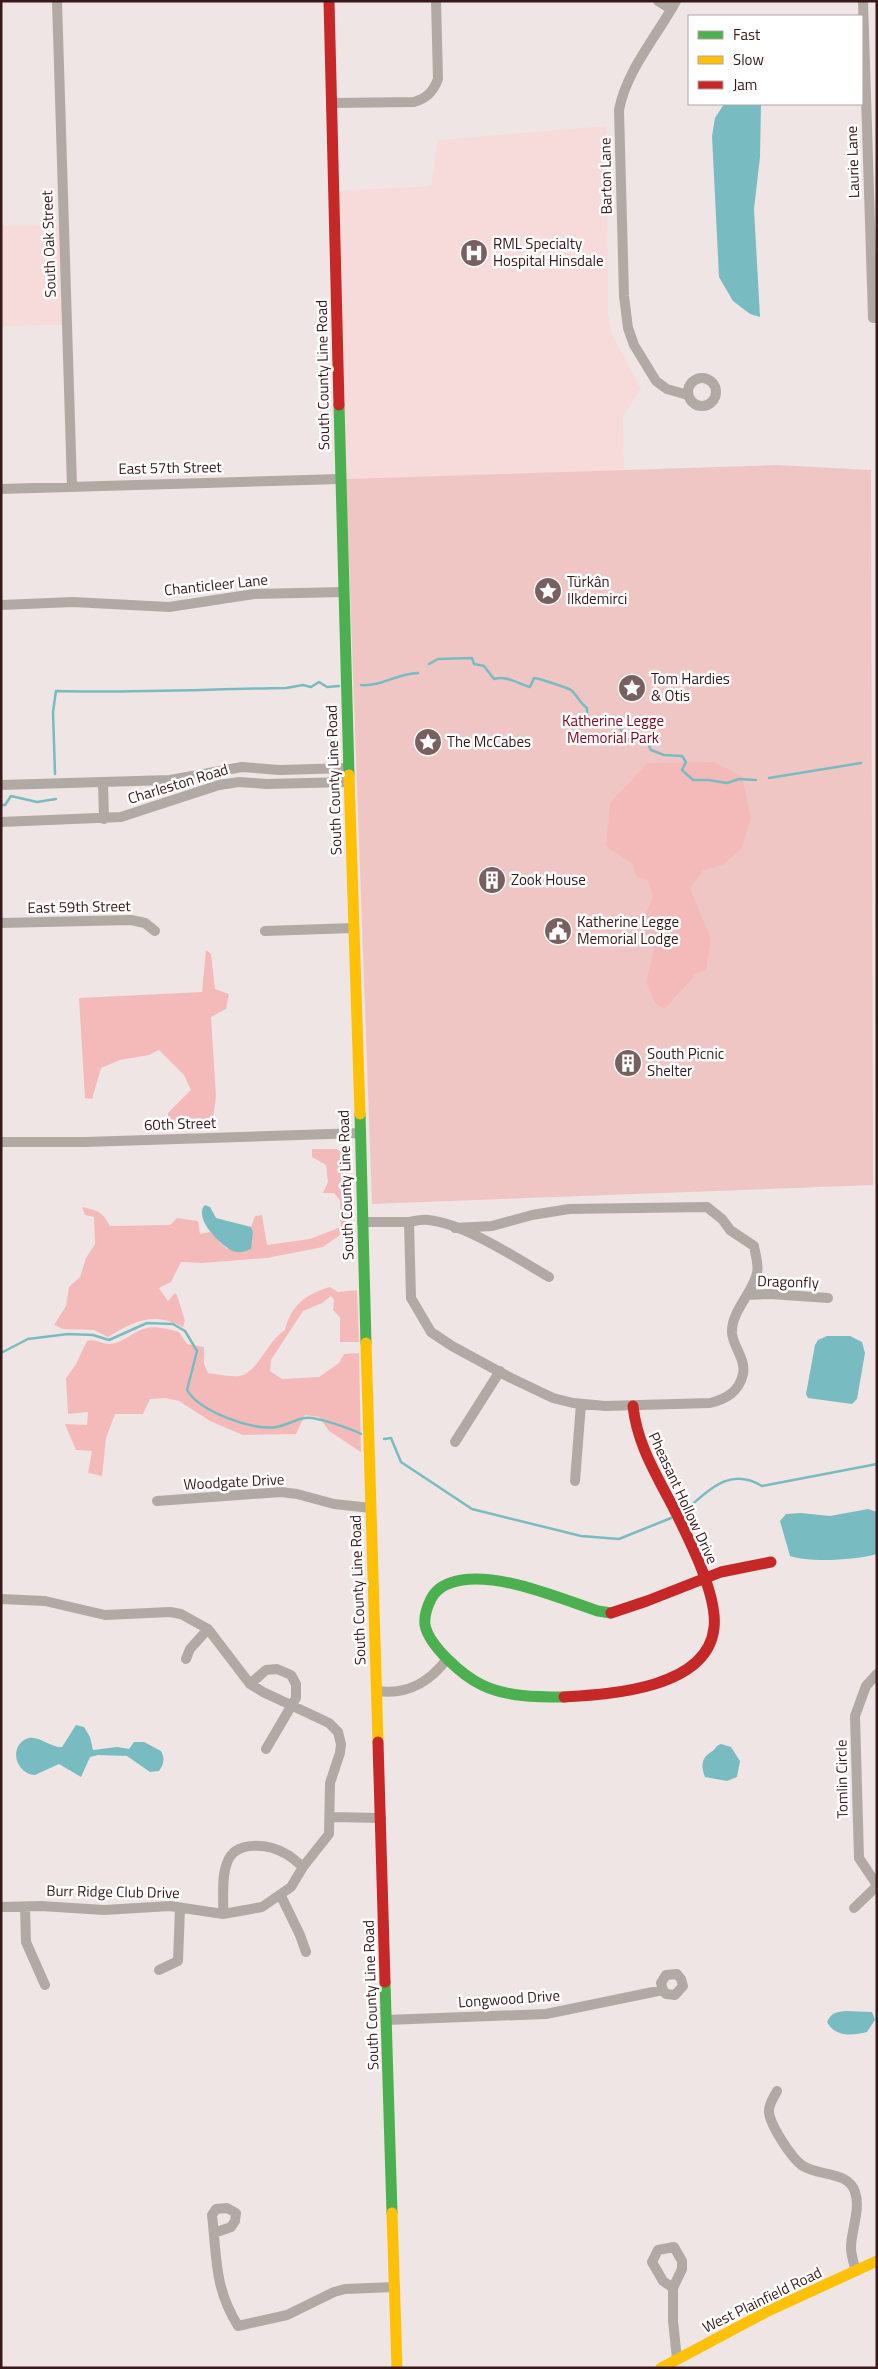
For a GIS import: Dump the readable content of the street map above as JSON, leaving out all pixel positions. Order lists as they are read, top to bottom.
{
  "streets": {
    "main road": ["South County Line Road", "Pheasant Hollow Drive", "West Plainfield Road"],
    "street": [
      "Laurie Lane",
      "Barton Lane",
      "South Oak Street",
      "East 57th Street",
      "Chanticleer Lane",
      "Charleston Road",
      "East 59th Street",
      "60th Street",
      "Dragonfly",
      "Woodgate Drive",
      "Tomlin Circle",
      "Burr Ridge Club Drive",
      "Longwood Drive"
    ]
  },
  "crossings": [
    ["South Oak Street", "East 57th Street"],
    ["South County Line Road", "East 57th Street"],
    ["South County Line Road", "Chanticleer Lane"],
    ["South County Line Road", "Charleston Road"],
    ["South County Line Road", "60th Street"],
    ["South County Line Road", "Woodgate Drive"],
    ["South County Line Road", "Longwood Drive"]
  ],
  "parks": ["Katherine Legge Memorial Park"],
  "places": {
    "hospital": ["RML Specialty Hospital Hinsdale"],
    "place": ["Türkân Ilkdemirci", "Tom Hardies & Otis", "The McCabes"],
    "building": ["Zook House", "South Picnic Shelter"],
    "public building": ["Katherine Legge Memorial Lodge"]
  },
  "legend": ["Fast", "Slow", "Jam"]
}
